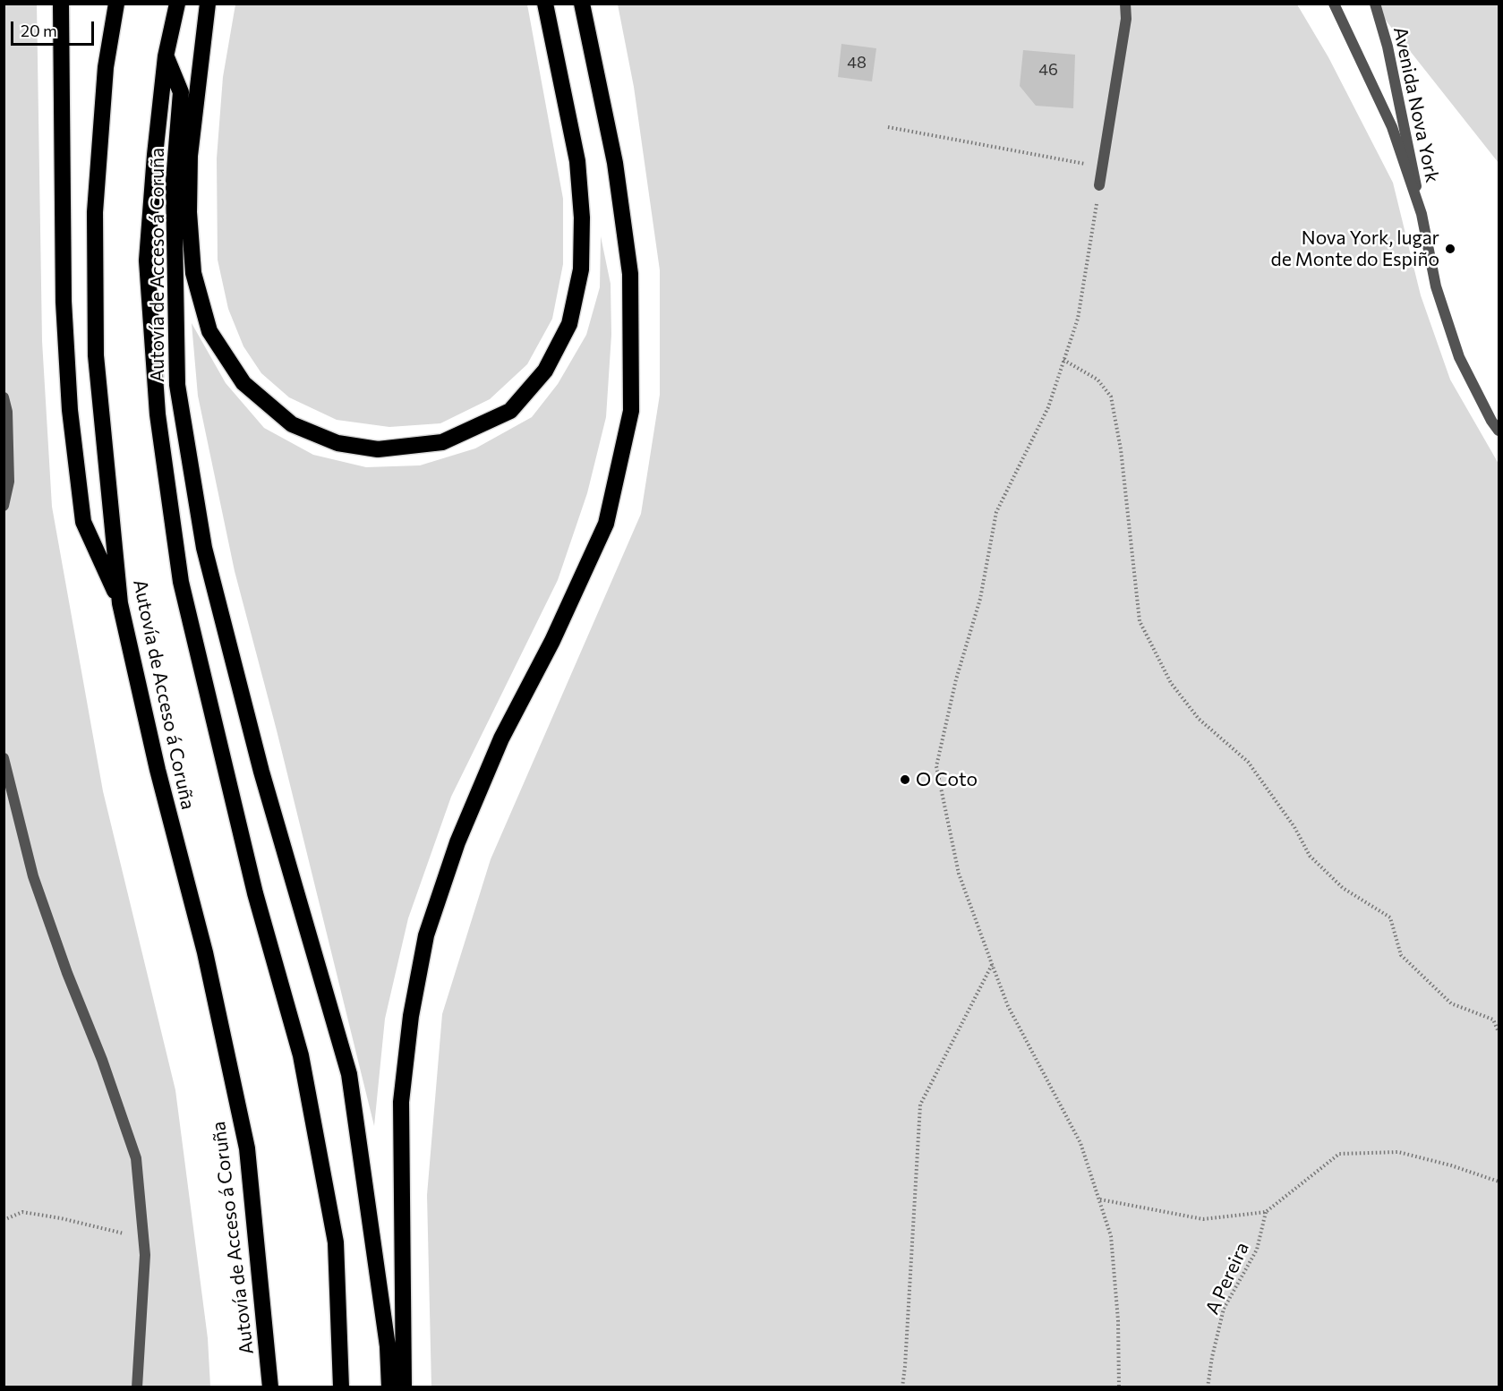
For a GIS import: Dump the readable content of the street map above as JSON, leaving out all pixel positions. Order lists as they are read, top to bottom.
{
  "streets": {
    "highway": ["Autovía de Acceso á Coruña"],
    "street": ["Avenida Nova York"],
    "path": ["A Pereira"]
  },
  "places": ["Nova York, lugar de Monte do Espiño", "O Coto"],
  "house_numbers": ["48", "46"],
  "scale_bar": "20 m"
}
